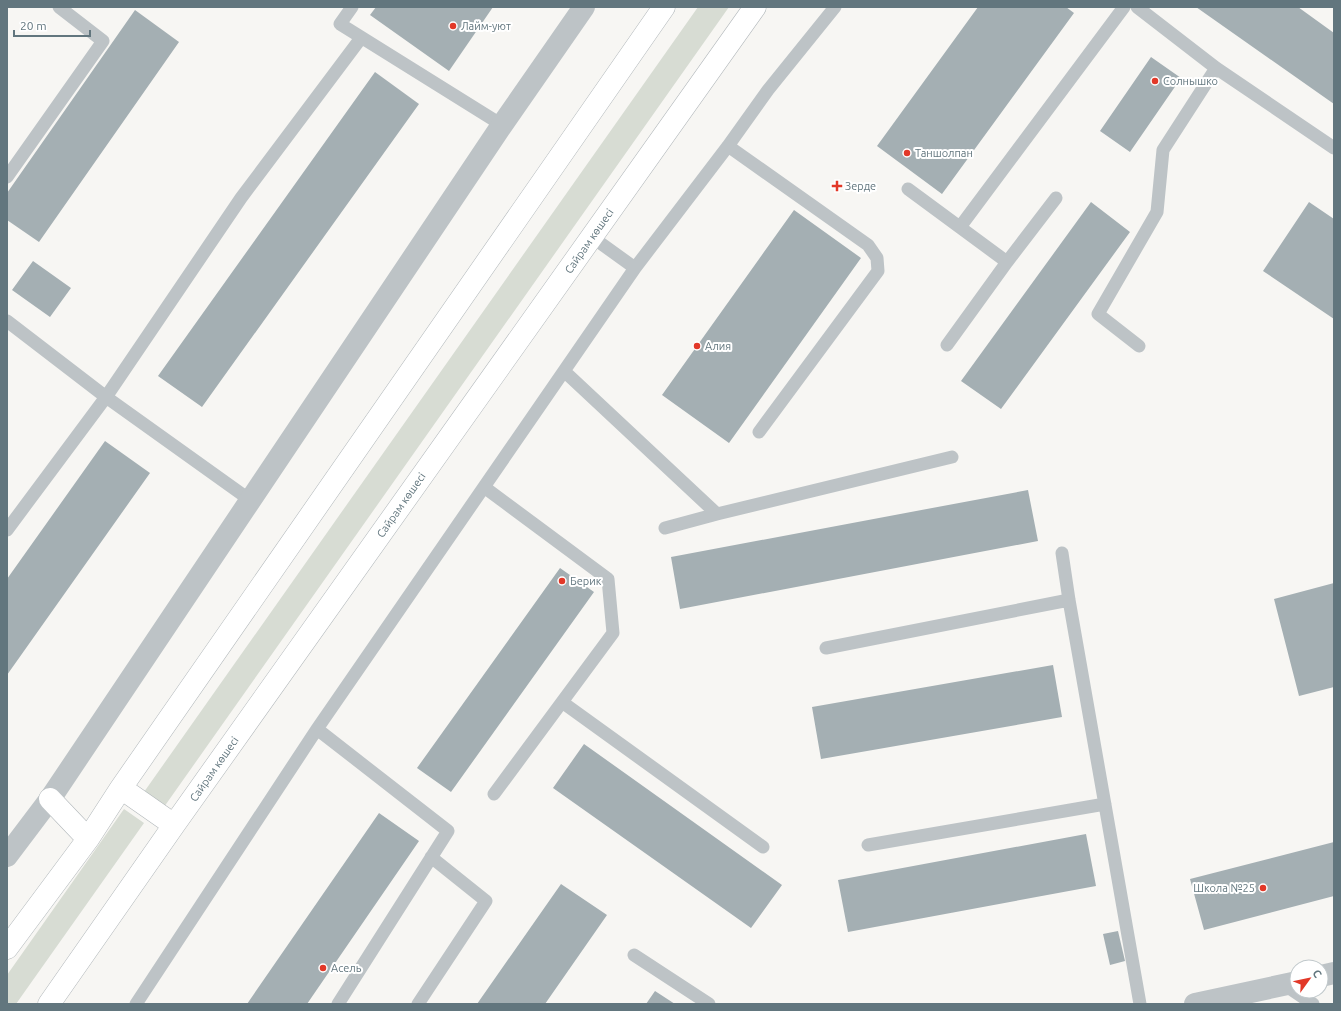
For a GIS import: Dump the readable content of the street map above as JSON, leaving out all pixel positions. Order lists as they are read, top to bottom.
{
  "streets": {
    "main road": ["Сайрам көшесі"]
  },
  "places": {
    "other": [
      "Лайм-уют",
      "Солнышко",
      "Таншолпан",
      "Алия",
      "Берик",
      "Школа №25",
      "Асель"
    ],
    "health": ["Зерде"]
  },
  "scale_bar": "20 m",
  "north": "top right"
}
